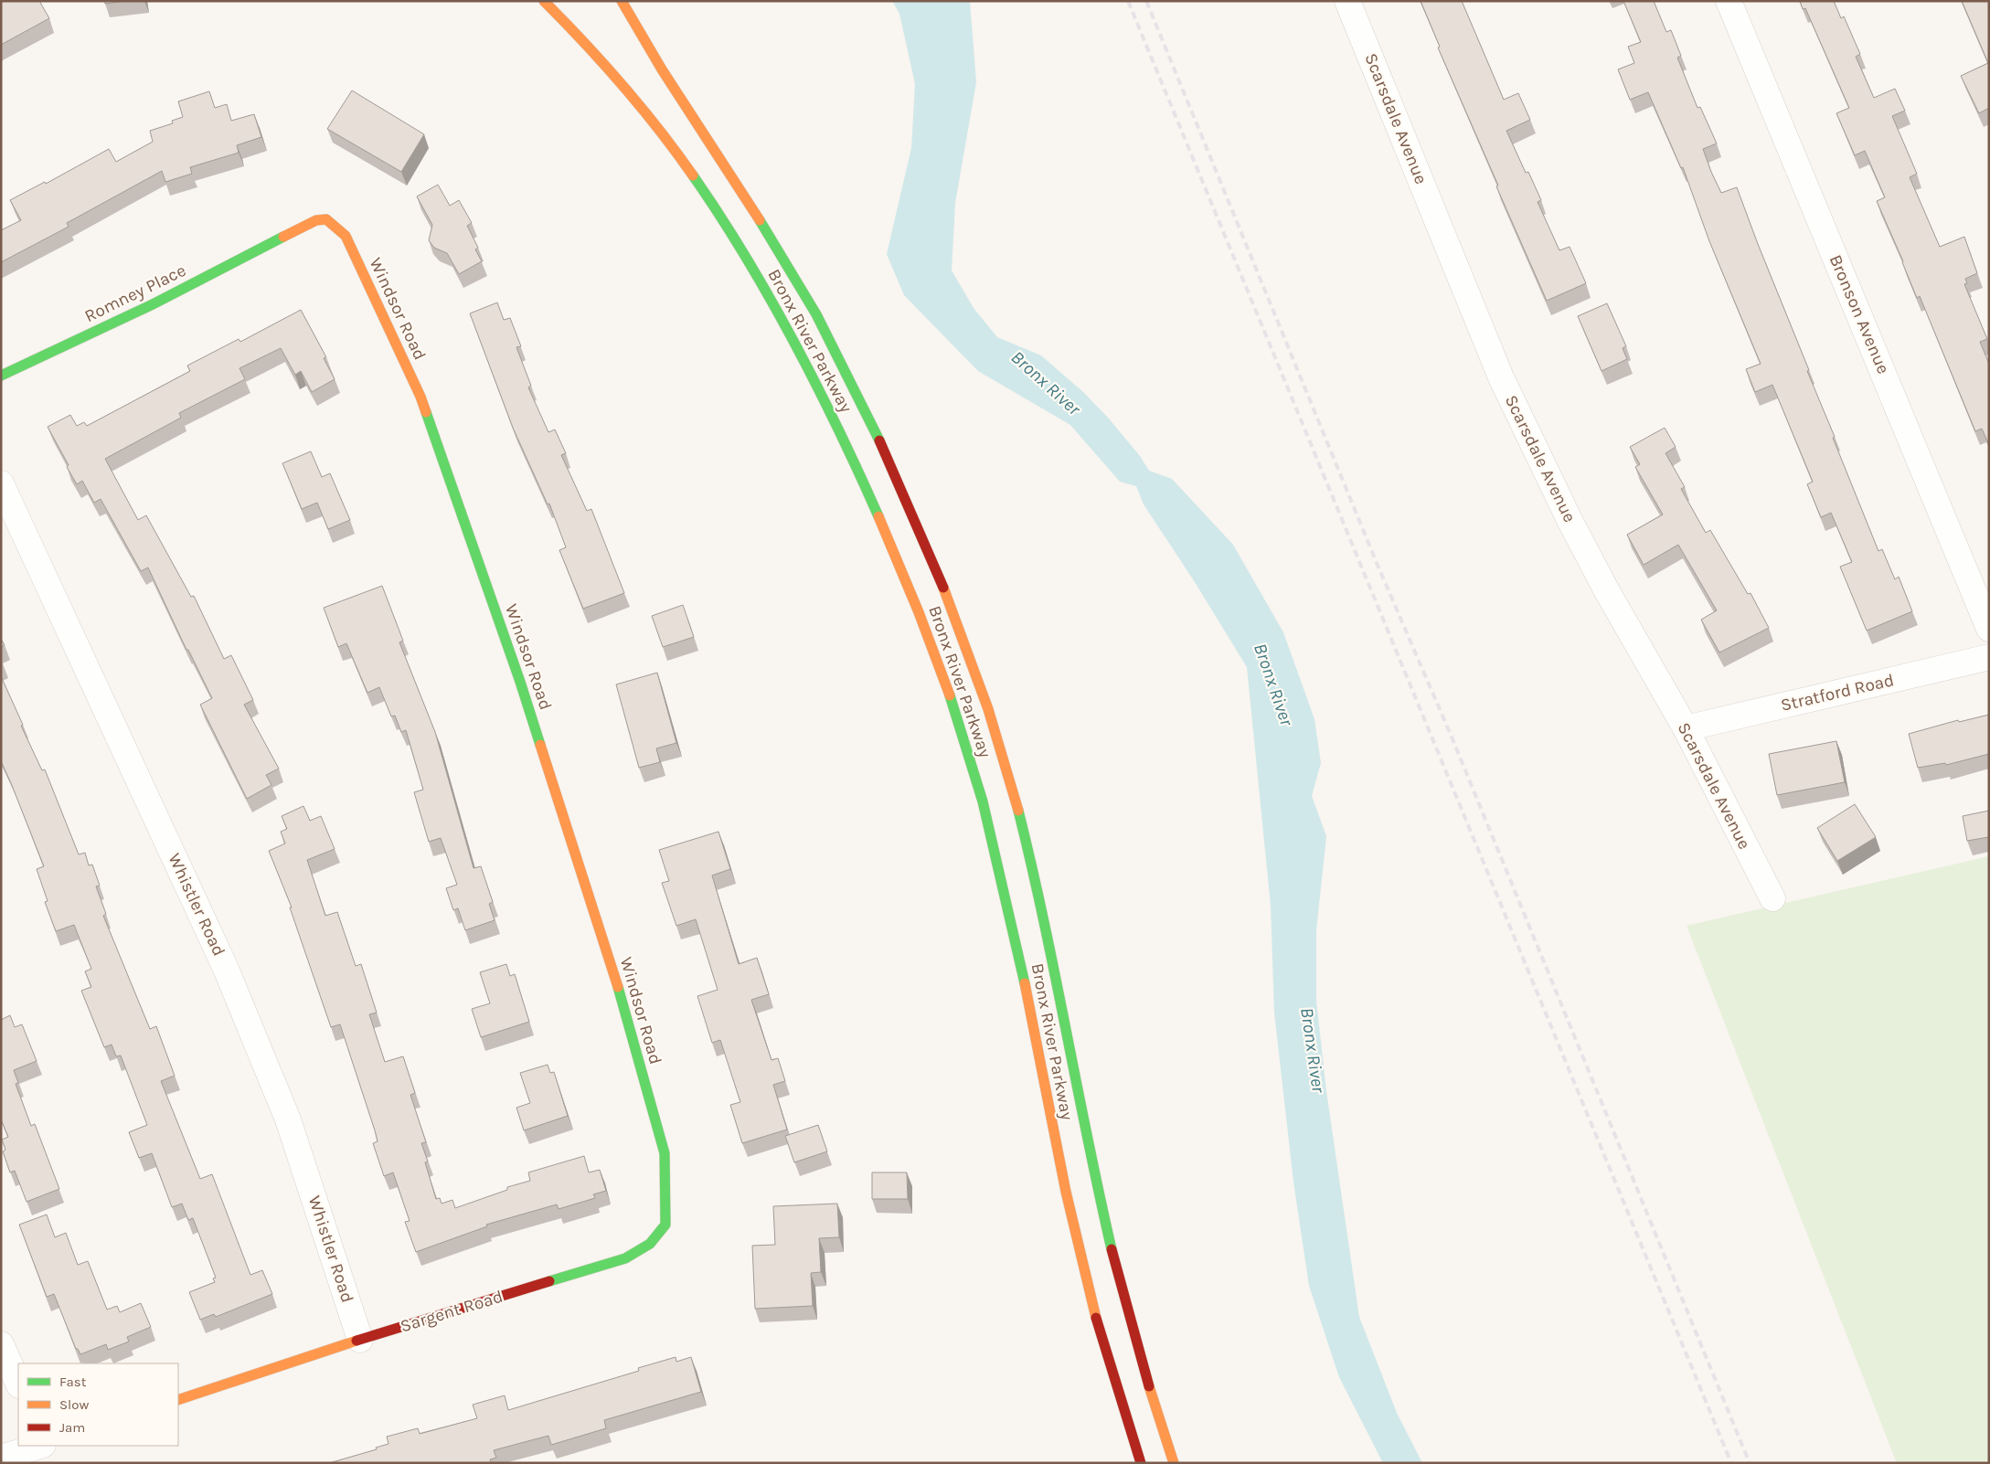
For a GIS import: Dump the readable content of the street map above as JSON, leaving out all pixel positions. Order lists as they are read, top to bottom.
{
  "streets": {
    "main road": [
      "Romney Place",
      "Windsor Road",
      "Bronx River Parkway",
      "Sargent Road"
    ],
    "street": [
      "Scarsdale Avenue",
      "Bronson Avenue",
      "Stratford Road",
      "Whistler Road"
    ]
  },
  "crossings": [
    ["Scarsdale Avenue", "Stratford Road"],
    ["Romney Place", "Windsor Road"],
    ["Windsor Road", "Sargent Road"],
    ["Whistler Road", "Sargent Road"]
  ],
  "water": ["Bronx River"],
  "legend": ["Fast", "Slow", "Jam"]
}
